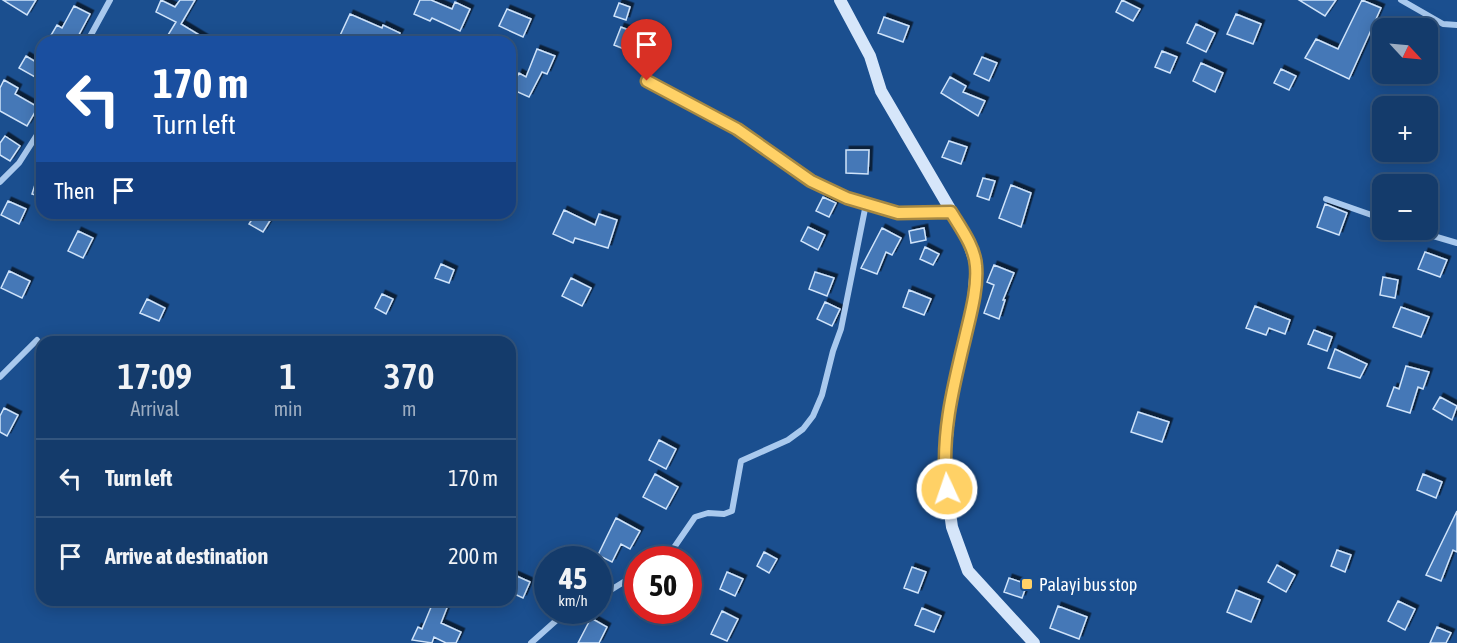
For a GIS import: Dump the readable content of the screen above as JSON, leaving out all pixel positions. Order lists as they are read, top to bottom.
{
  "places": {
    "transit": ["Palayi bus stop"]
  },
  "north": "bottom right",
  "page": {
    "map_buttons": ["+", "−"],
    "turn": ["170 m", "Turn left"],
    "then": "Then",
    "eta": [
      "17:09",
      "Arrival",
      "1",
      "min",
      "370",
      "m"
    ],
    "list": [
      {
        "name": "Turn left",
        "value": "170 m"
      },
      {
        "name": "Arrive at destination",
        "value": "200 m"
      }
    ],
    "speed": "45 km/h",
    "limit": "50"
  }
}
